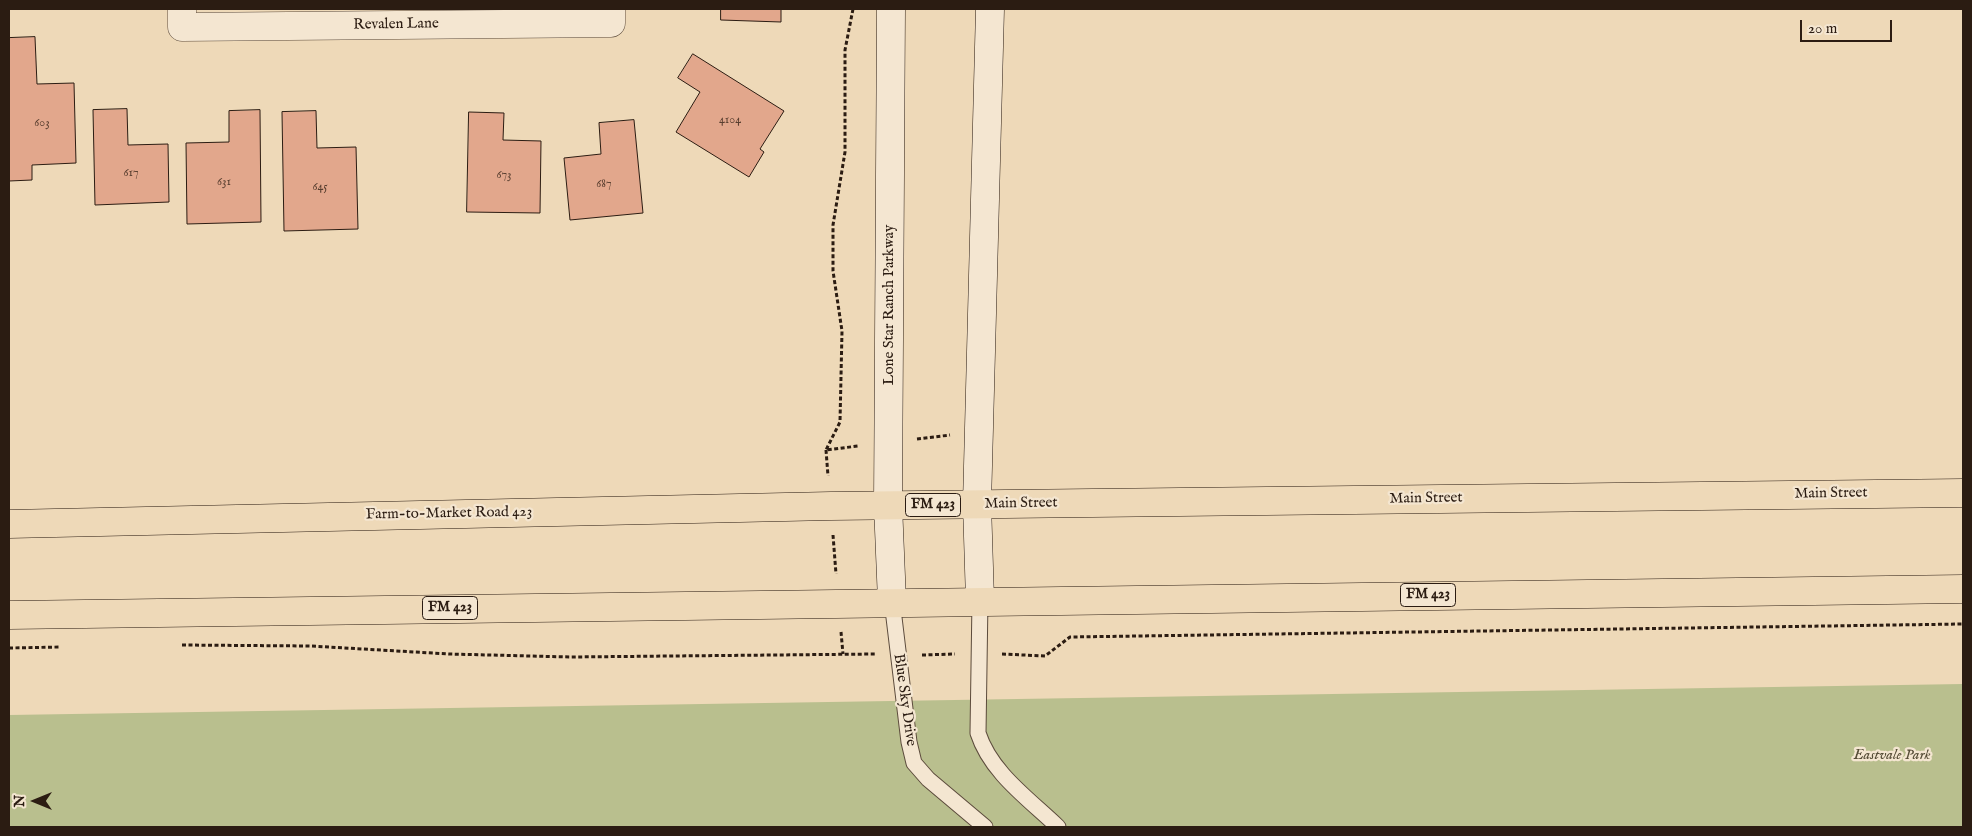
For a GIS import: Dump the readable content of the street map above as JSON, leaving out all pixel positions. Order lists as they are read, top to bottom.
{
  "streets": {
    "main road": [
      "Revalen Lane",
      "Lone Star Ranch Parkway",
      "Main Street",
      "FM 423",
      "Farm-to-Market Road 423"
    ],
    "lane": ["Blue Sky Drive"]
  },
  "crossings": [
    ["Lone Star Ranch Parkway", "Main Street"],
    ["Lone Star Ranch Parkway", "FM 423"],
    ["Lone Star Ranch Parkway", "Farm-to-Market Road 423"],
    ["Lone Star Ranch Parkway", "Blue Sky Drive"],
    ["Main Street", "Farm-to-Market Road 423"],
    ["FM 423", "Blue Sky Drive"]
  ],
  "parks": ["Eastvale Park"],
  "house_numbers": [
    "4104",
    "603",
    "617",
    "673",
    "631",
    "687",
    "645"
  ],
  "scale_bar": "20 m",
  "north": "left"
}
